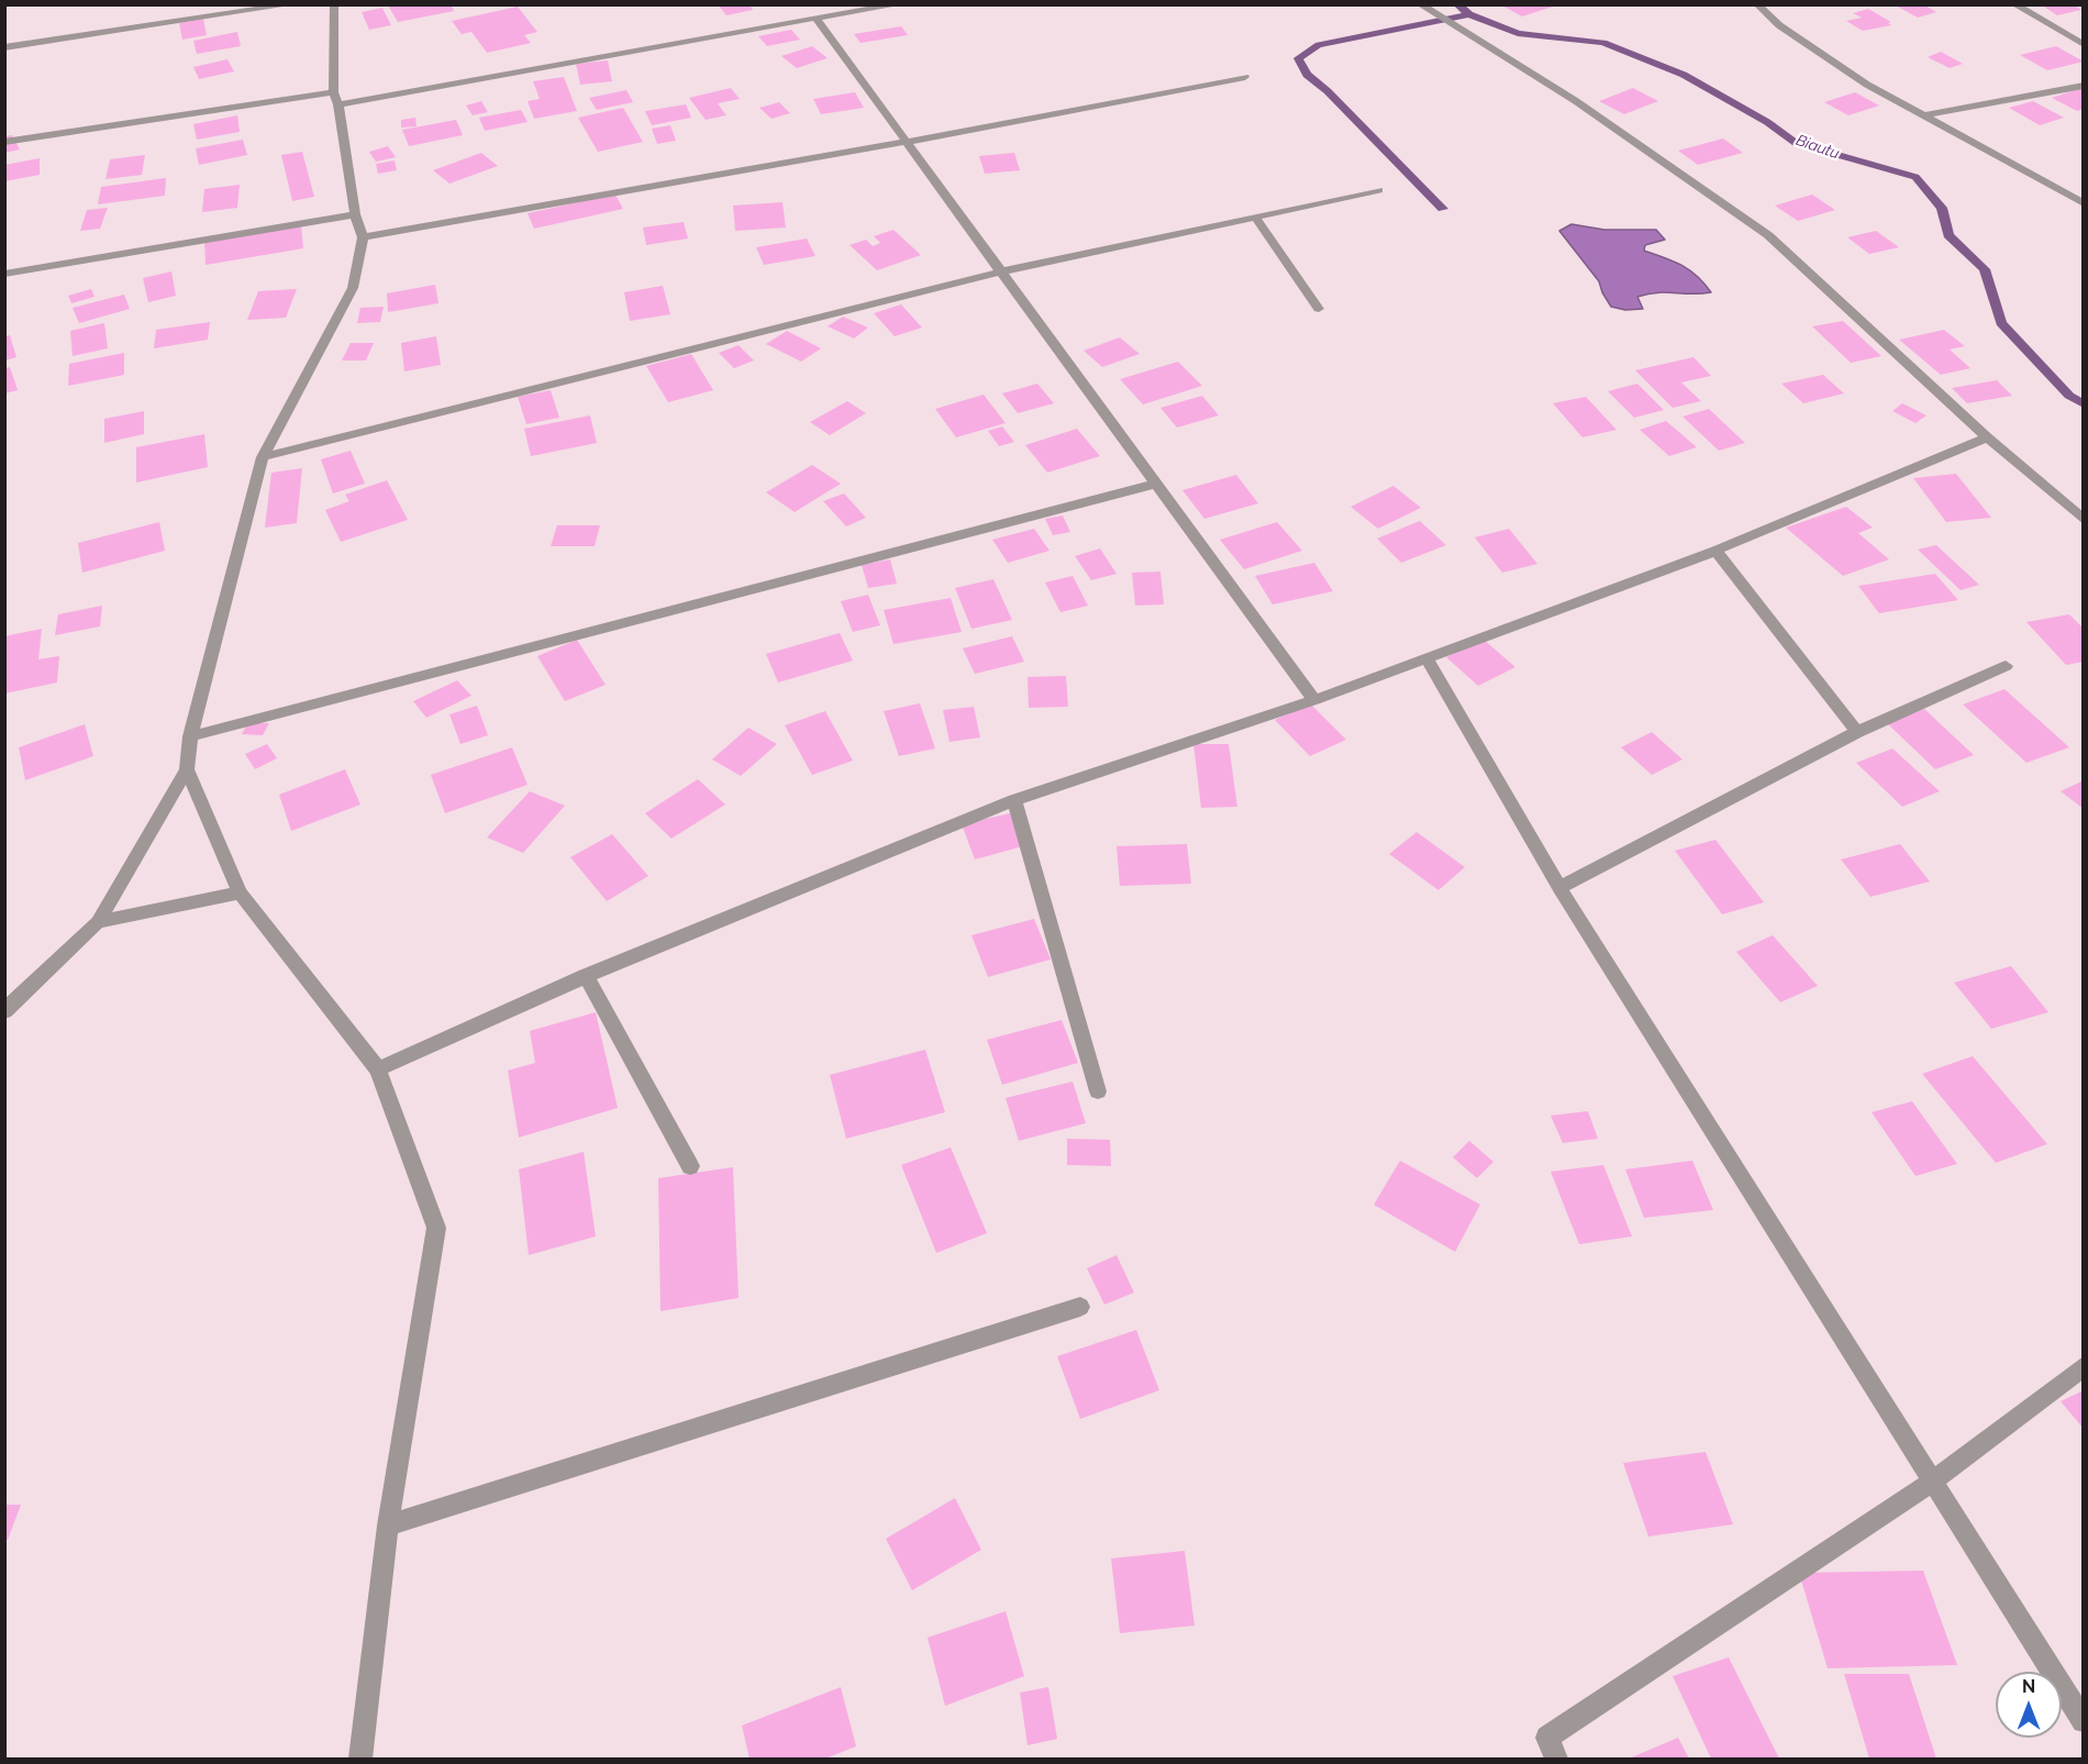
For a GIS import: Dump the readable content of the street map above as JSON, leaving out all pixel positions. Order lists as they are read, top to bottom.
{
  "water": ["Biautu"],
  "north": "top"
}
